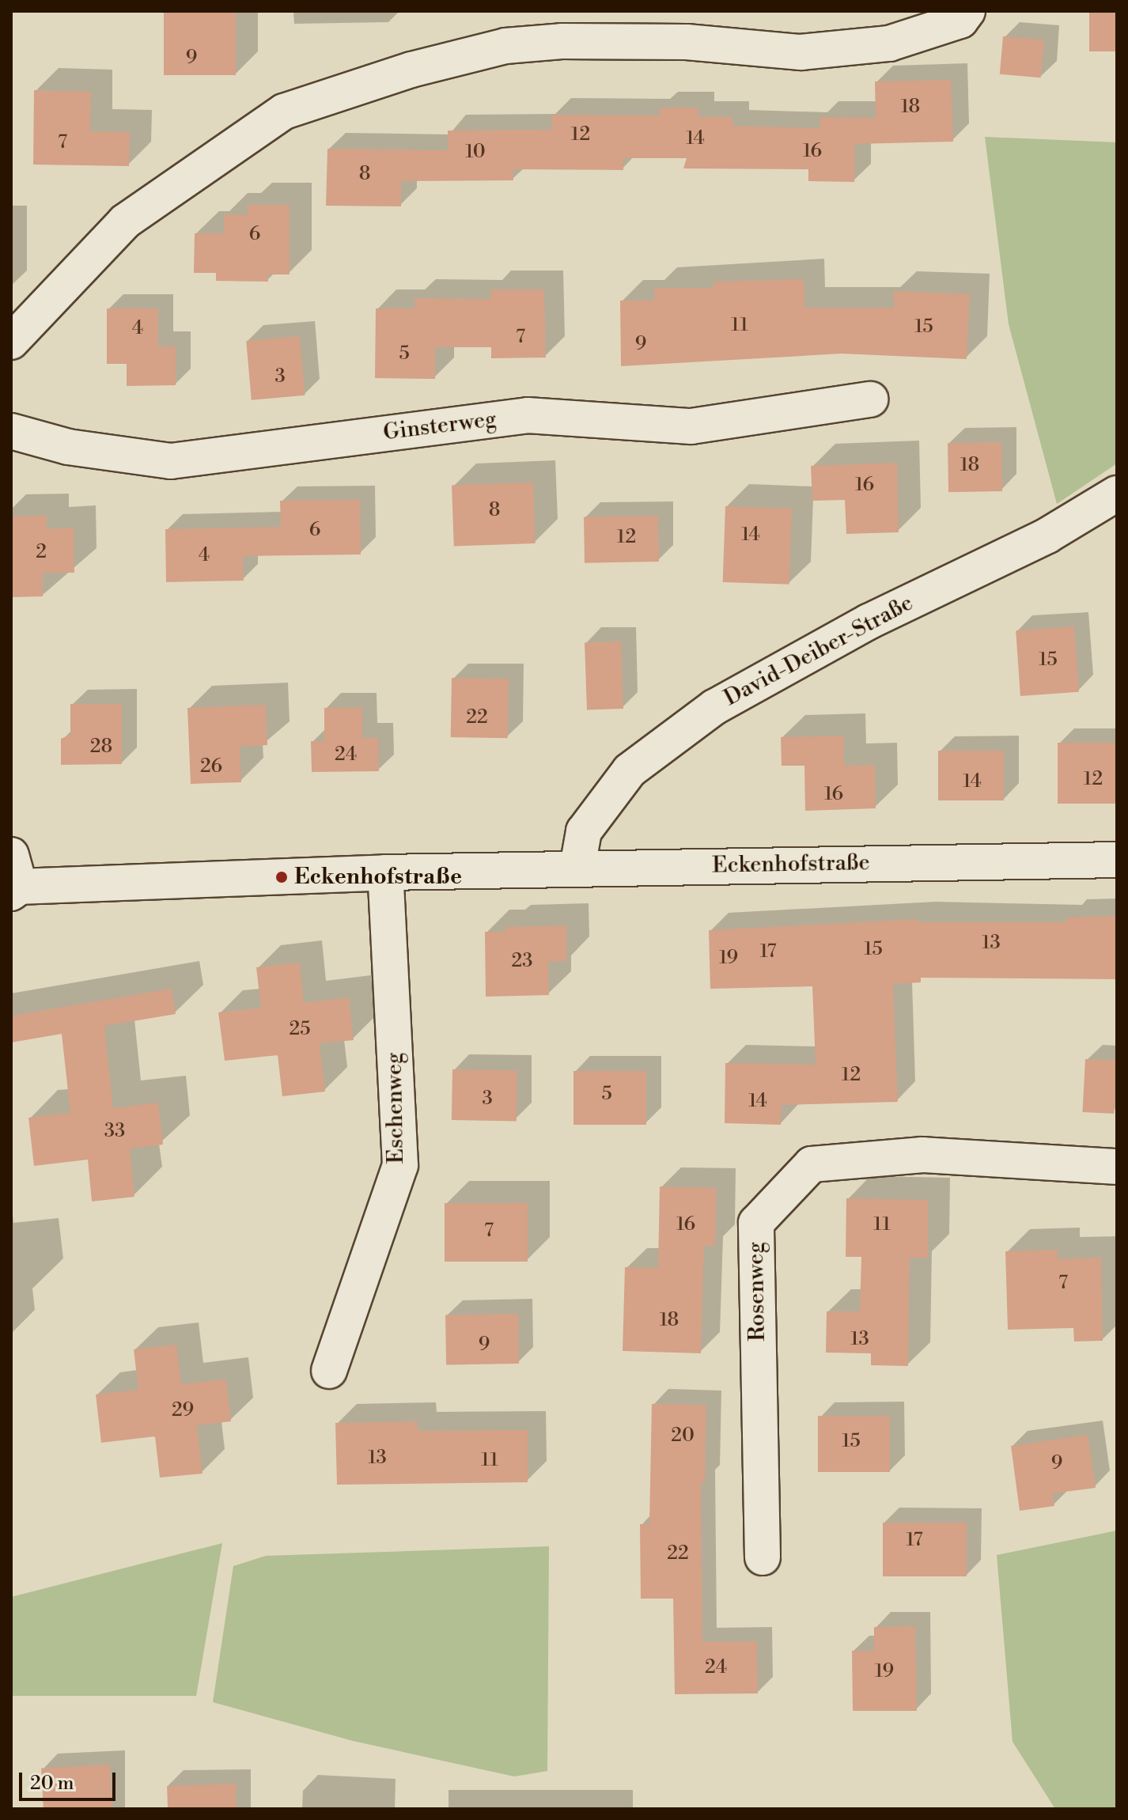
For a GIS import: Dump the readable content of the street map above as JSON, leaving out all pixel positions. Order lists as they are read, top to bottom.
{
  "streets": {
    "street": [
      "Ginsterweg",
      "David-Deiber-Straße",
      "Eckenhofstraße",
      "Eschenweg",
      "Rosenweg"
    ]
  },
  "crossings": [
    ["David-Deiber-Straße", "Eckenhofstraße"],
    ["Eckenhofstraße", "Eschenweg"]
  ],
  "places": ["Eckenhofstraße"],
  "house_numbers": [
    "9",
    "18",
    "12",
    "14",
    "7",
    "16",
    "10",
    "8",
    "6",
    "11",
    "15",
    "4",
    "7",
    "9",
    "5",
    "3",
    "18",
    "16",
    "8",
    "6",
    "14",
    "12",
    "2",
    "4",
    "15",
    "22",
    "28",
    "24",
    "26",
    "12",
    "14",
    "16",
    "13",
    "15",
    "17",
    "19",
    "23",
    "25",
    "12",
    "5",
    "3",
    "14",
    "33",
    "16",
    "11",
    "7",
    "7",
    "18",
    "13",
    "9",
    "29",
    "20",
    "15",
    "13",
    "11",
    "9",
    "17",
    "22",
    "24",
    "19"
  ],
  "scale_bar": "20 m"
}
